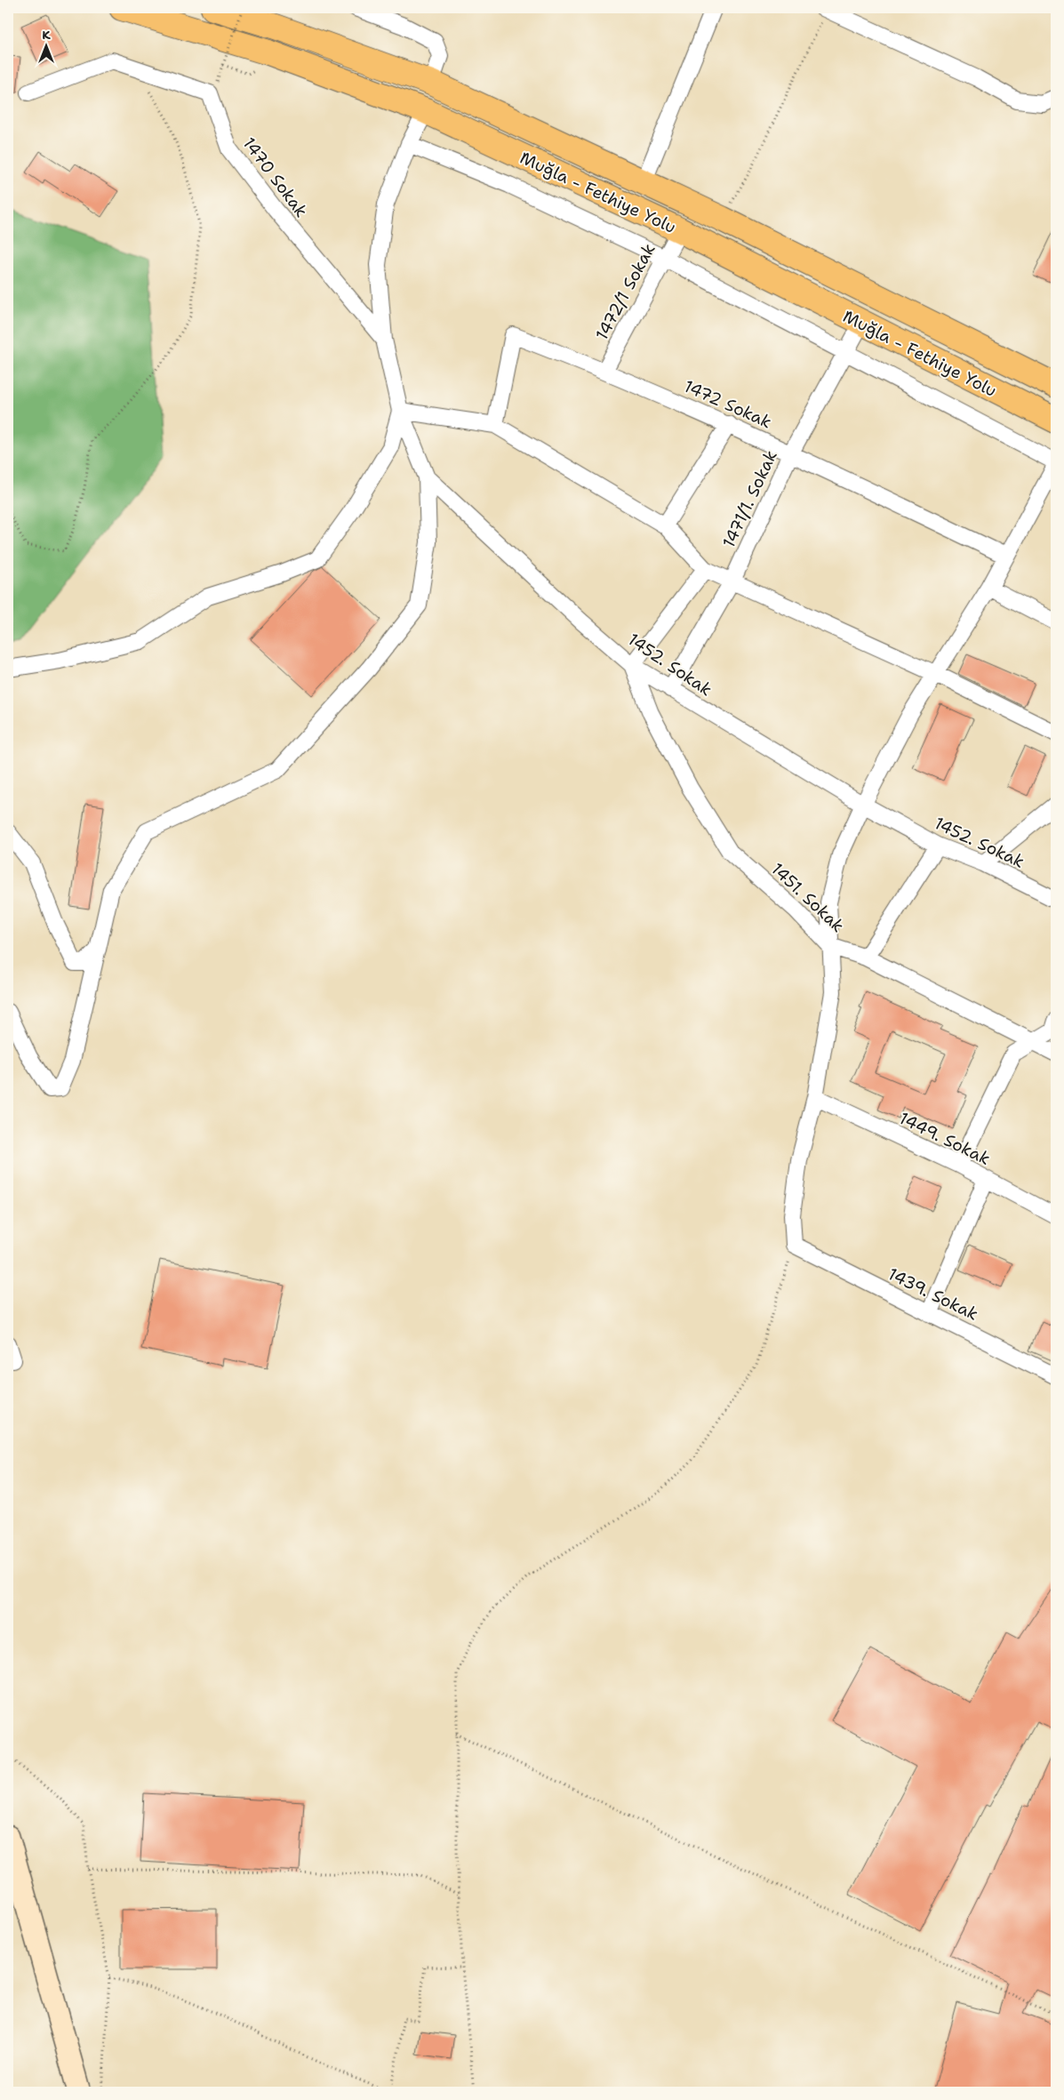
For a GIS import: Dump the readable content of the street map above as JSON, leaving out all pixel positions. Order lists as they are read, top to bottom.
{
  "streets": {
    "highway": ["Muğla - Fethiye Yolu"],
    "street": [
      "1470 Sokak",
      "1472/1 Sokak",
      "1472 Sokak",
      "1471/1. Sokak",
      "1452. Sokak",
      "1451. Sokak",
      "1449. Sokak",
      "1439. Sokak"
    ]
  },
  "crossings": [
    ["1470 Sokak", "1452. Sokak"],
    ["Muğla - Fethiye Yolu", "1472/1 Sokak"],
    ["Muğla - Fethiye Yolu", "1471/1. Sokak"],
    ["Muğla - Fethiye Yolu", "1452. Sokak"],
    ["1472/1 Sokak", "1472 Sokak"],
    ["1472 Sokak", "1471/1. Sokak"],
    ["1471/1. Sokak", "1452. Sokak"],
    ["1452. Sokak", "1451. Sokak"]
  ],
  "north": "top"
}
